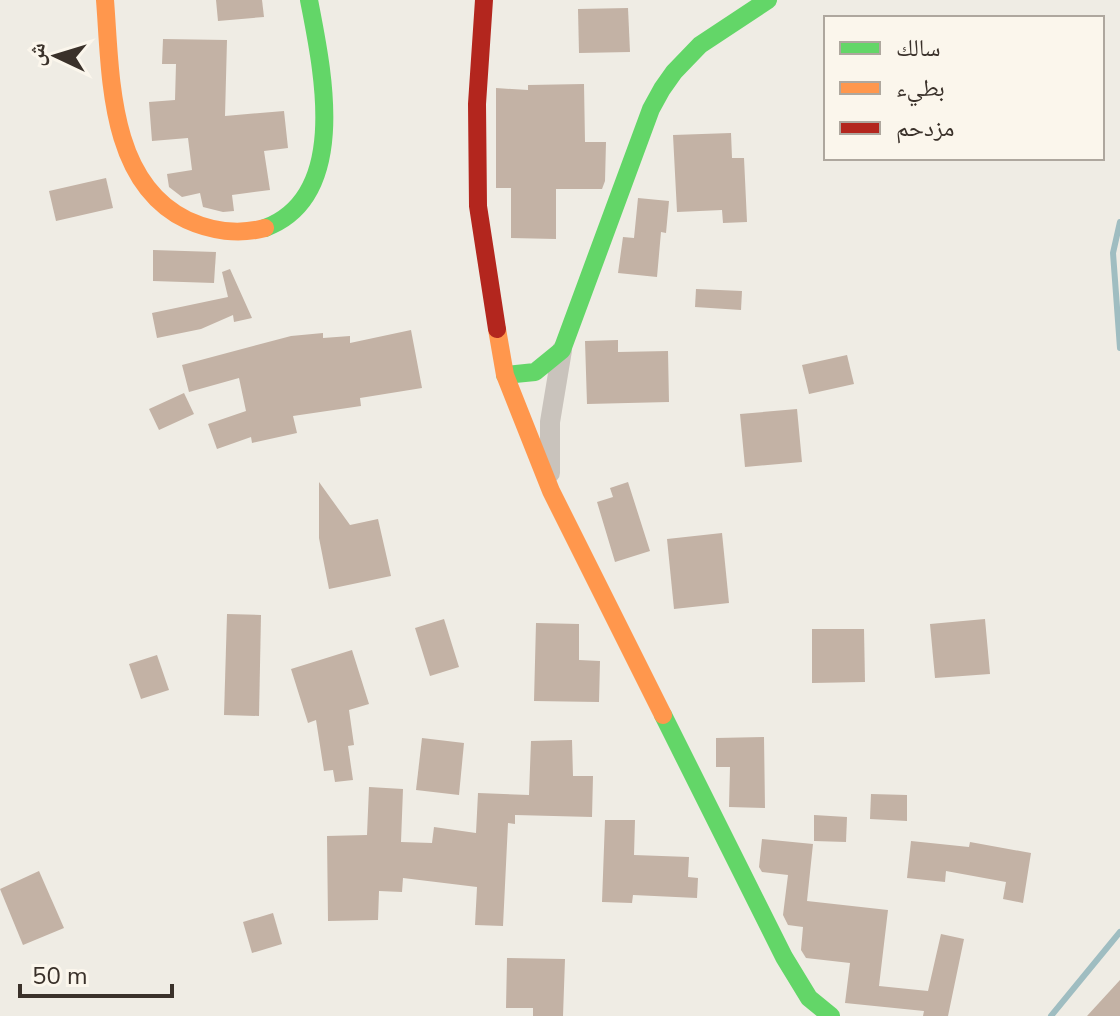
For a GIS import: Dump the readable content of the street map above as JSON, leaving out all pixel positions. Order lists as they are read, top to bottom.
{
  "legend": ["سالك", "بطيء", "مزدحم"],
  "scale_bar": "50 m",
  "north": "left"
}
